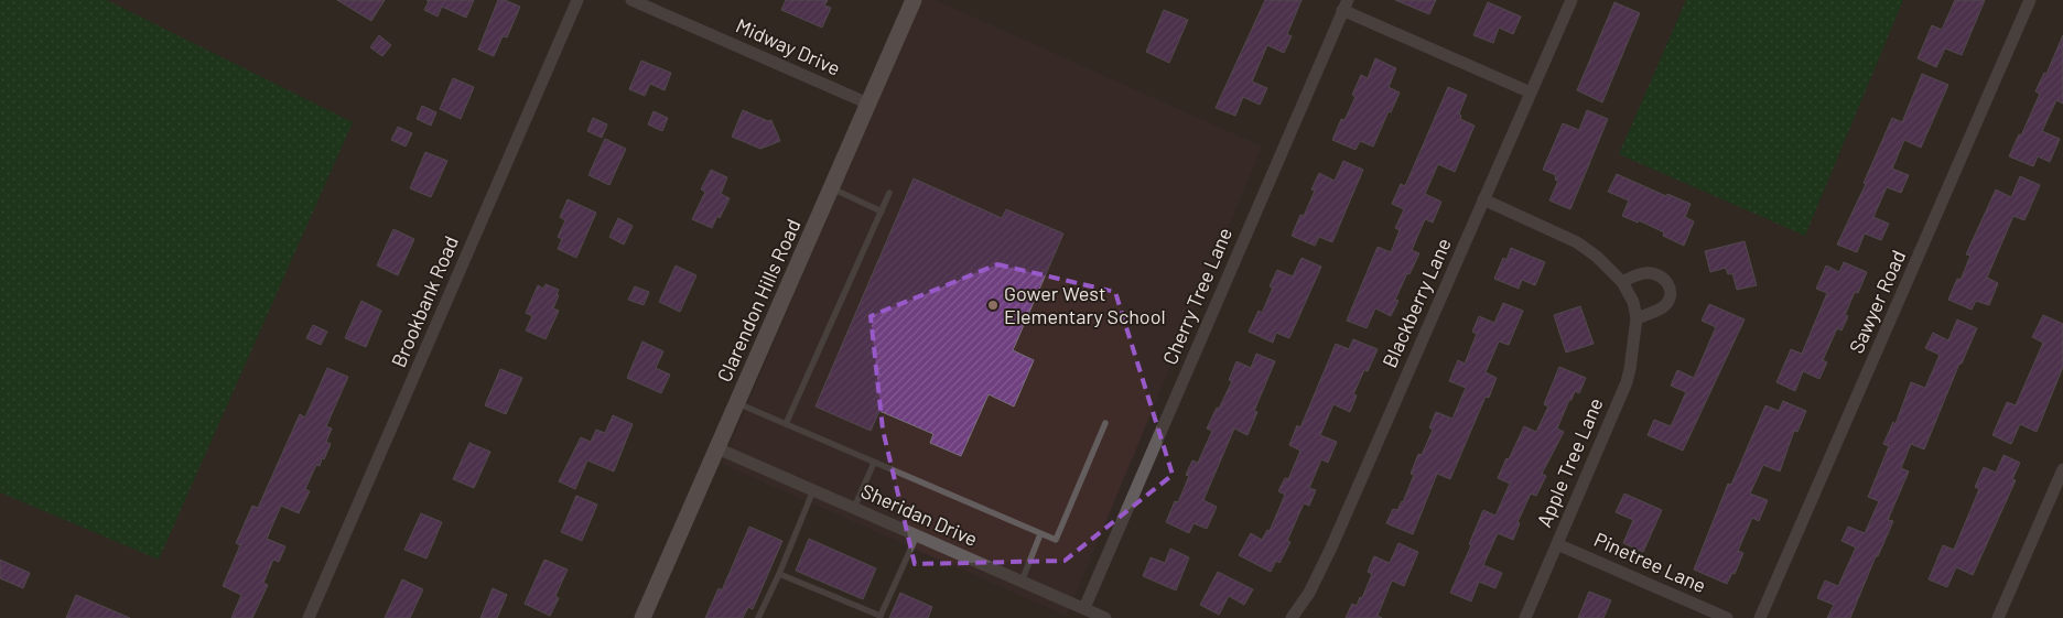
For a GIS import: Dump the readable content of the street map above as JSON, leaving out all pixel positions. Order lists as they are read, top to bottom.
{
  "streets": {
    "street": [
      "Midway Drive",
      "Cherry Tree Lane",
      "Clarendon Hills Road",
      "Brookbank Road",
      "Sawyer Road",
      "Blackberry Lane",
      "Apple Tree Lane",
      "Sheridan Drive",
      "Pinetree Lane"
    ]
  },
  "crossings": [
    ["Midway Drive", "Clarendon Hills Road"],
    ["Cherry Tree Lane", "Sheridan Drive"],
    ["Clarendon Hills Road", "Sheridan Drive"],
    ["Blackberry Lane", "Apple Tree Lane"],
    ["Apple Tree Lane", "Pinetree Lane"]
  ],
  "places": ["Gower West Elementary School"]
}
